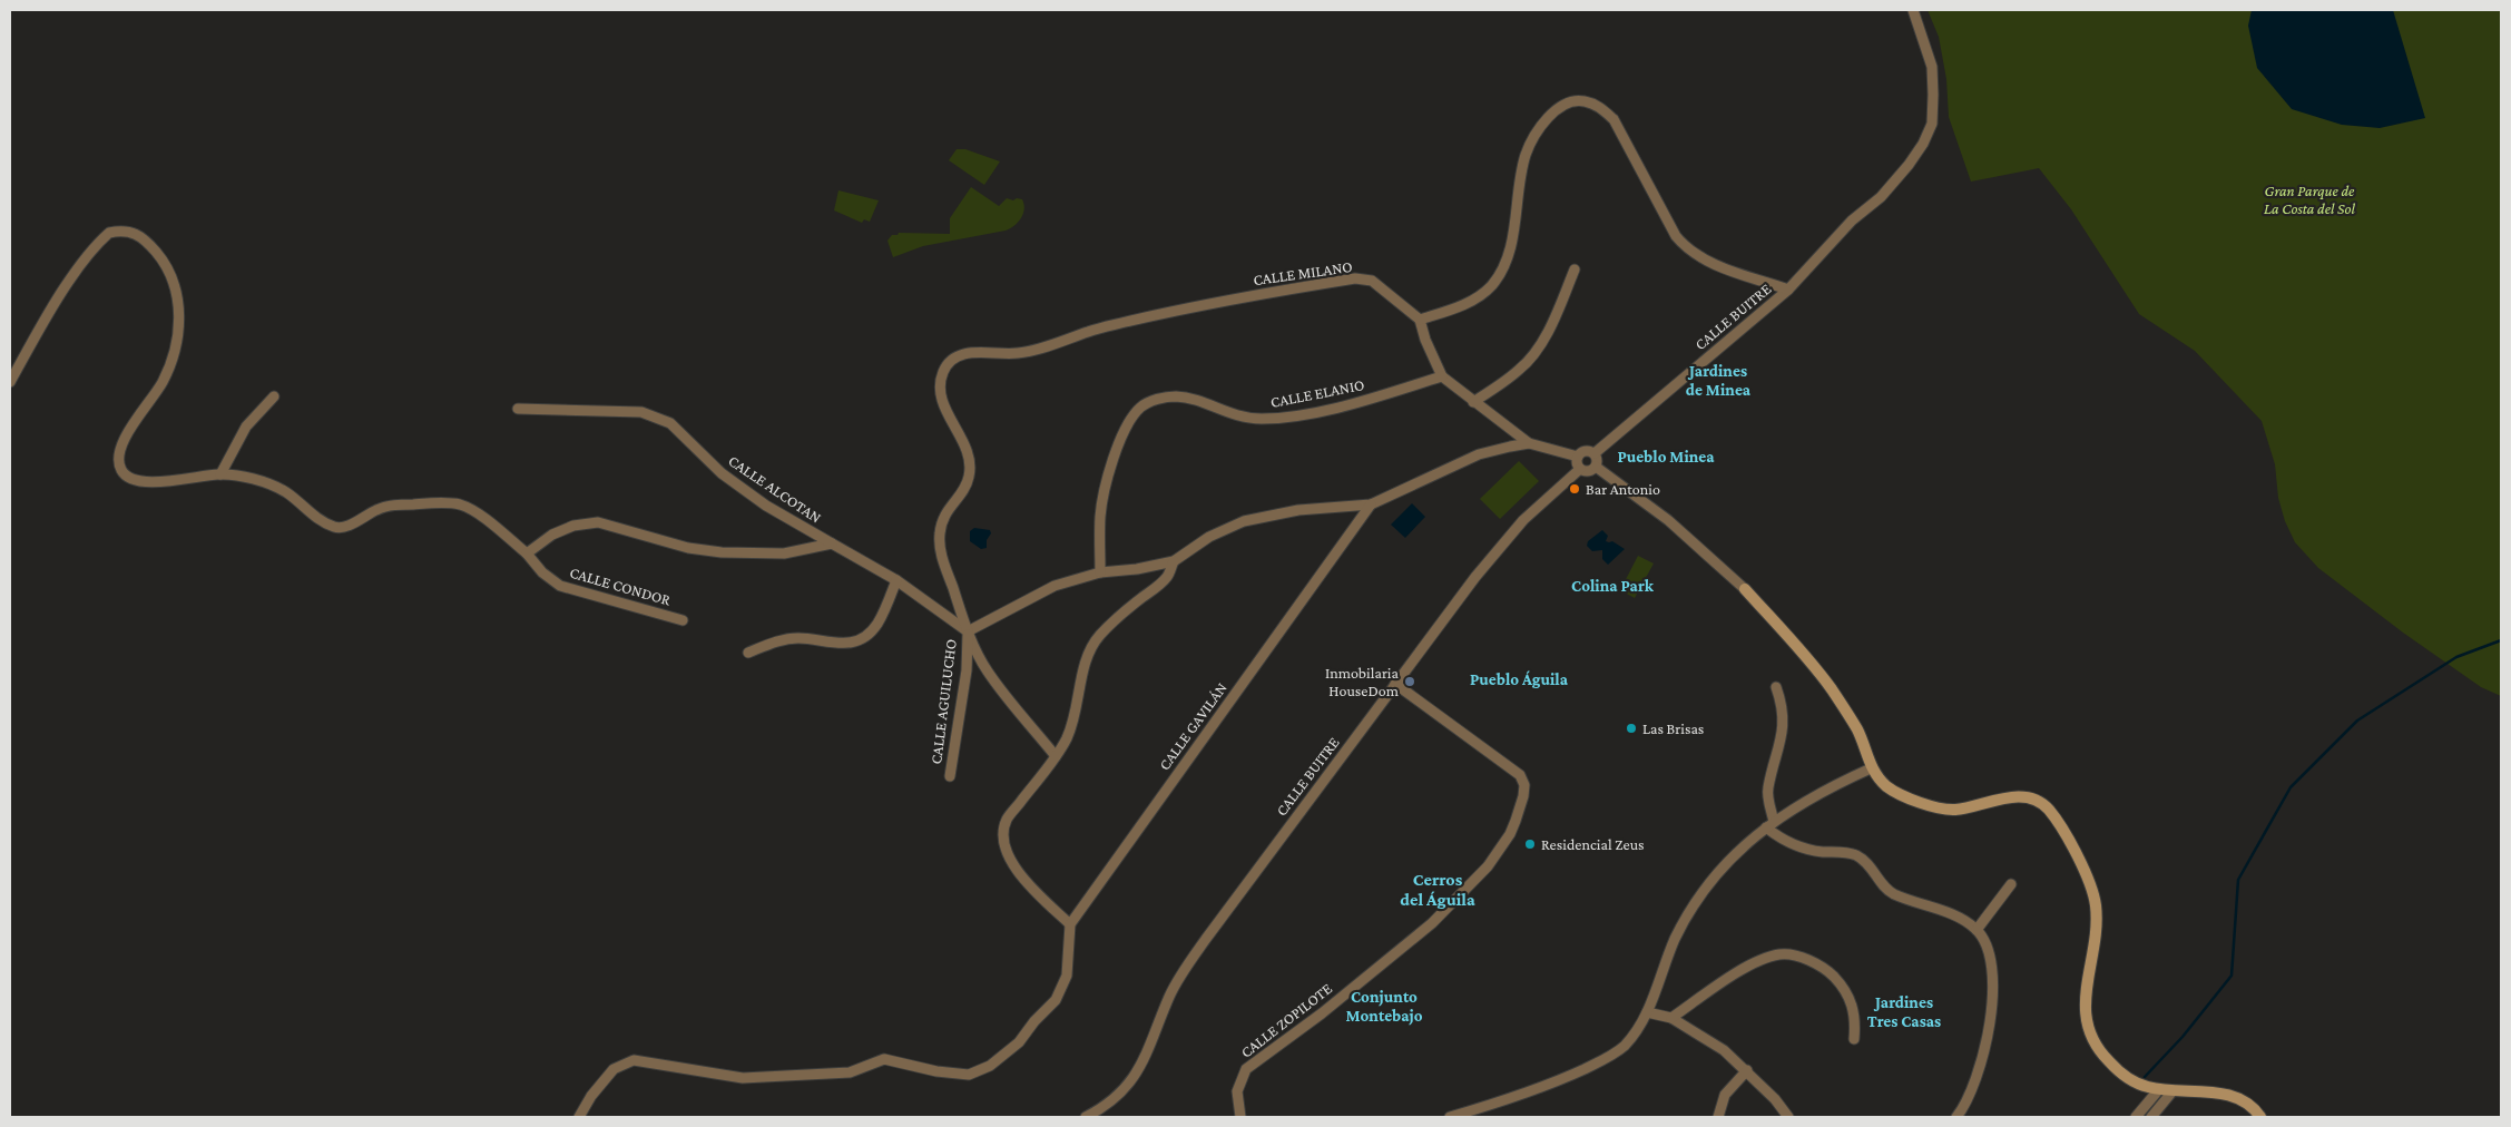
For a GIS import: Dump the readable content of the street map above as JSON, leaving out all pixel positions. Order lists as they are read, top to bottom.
{
  "streets": {
    "street": [
      "CALLE MILANO",
      "CALLE BUITRE",
      "CALLE ELANIO",
      "CALLE ALCOTAN",
      "CALLE CONDOR",
      "CALLE AGUILUCHO",
      "CALLE GAVILÁN",
      "CALLE ZOPILOTE"
    ]
  },
  "crossings": [
    ["CALLE MILANO", "CALLE ALCOTAN"],
    ["CALLE MILANO", "CALLE AGUILUCHO"],
    ["CALLE BUITRE", "CALLE ZOPILOTE"],
    ["CALLE ALCOTAN", "CALLE AGUILUCHO"]
  ],
  "districts": [
    "Jardines de Minea",
    "Pueblo Minea",
    "Colina Park",
    "Pueblo Águila",
    "Cerros del Águila",
    "Conjunto Montebajo",
    "Jardines Tres Casas"
  ],
  "parks": ["Gran Parque de La Costa del Sol"],
  "places": [
    "Bar Antonio",
    "Inmobilaria HouseDom",
    "Las Brisas",
    "Residencial Zeus"
  ]
}
